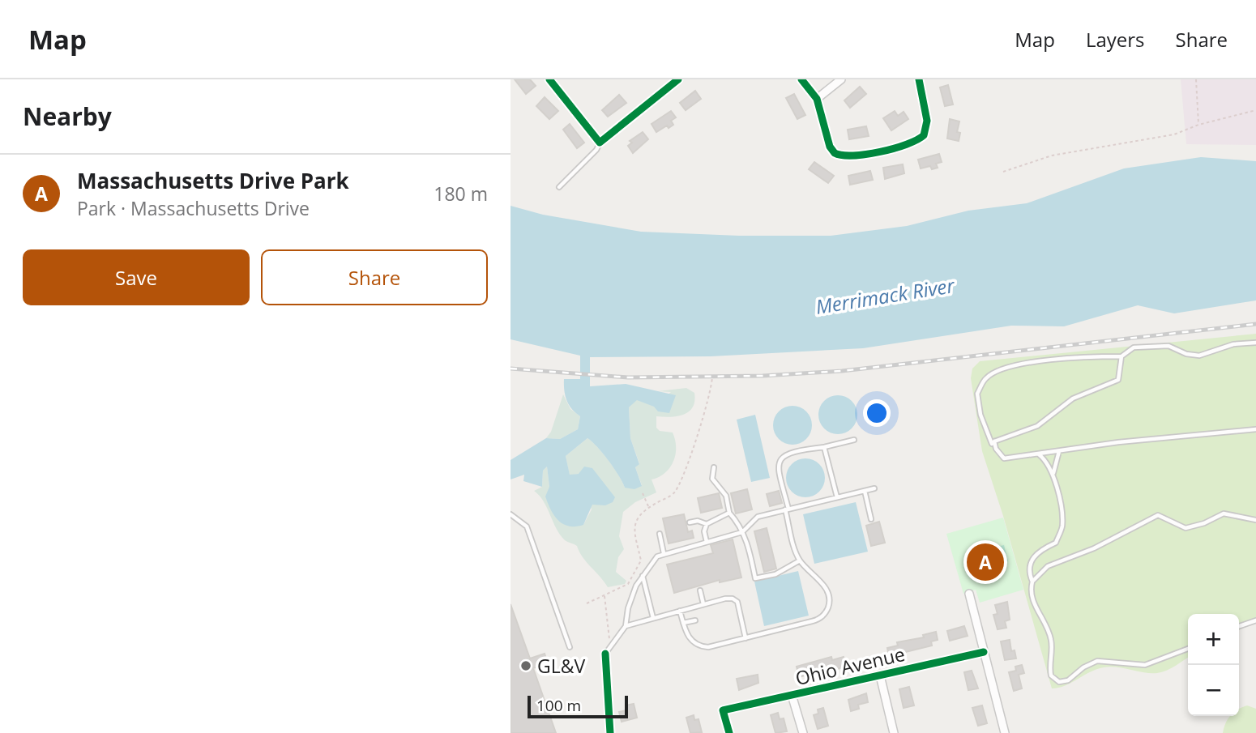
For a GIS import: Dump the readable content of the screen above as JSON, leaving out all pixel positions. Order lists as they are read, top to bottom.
{
  "streets": {
    "street": ["Ohio Avenue"]
  },
  "water": ["Merrimack River"],
  "places": ["GL&V"],
  "scale_bar": "100 m",
  "page": {
    "header": "Map",
    "nav": ["Map", "Layers", "Share"],
    "heading": "Nearby",
    "list": [
      {
        "mark": "A",
        "name": "Massachusetts Drive Park",
        "note": "Park · Massachusetts Drive",
        "value": "180 m"
      }
    ],
    "buttons": ["Save", "Share"],
    "pins": "A",
    "map_buttons": ["+", "−"],
    "scale": "100 m"
  }
}
